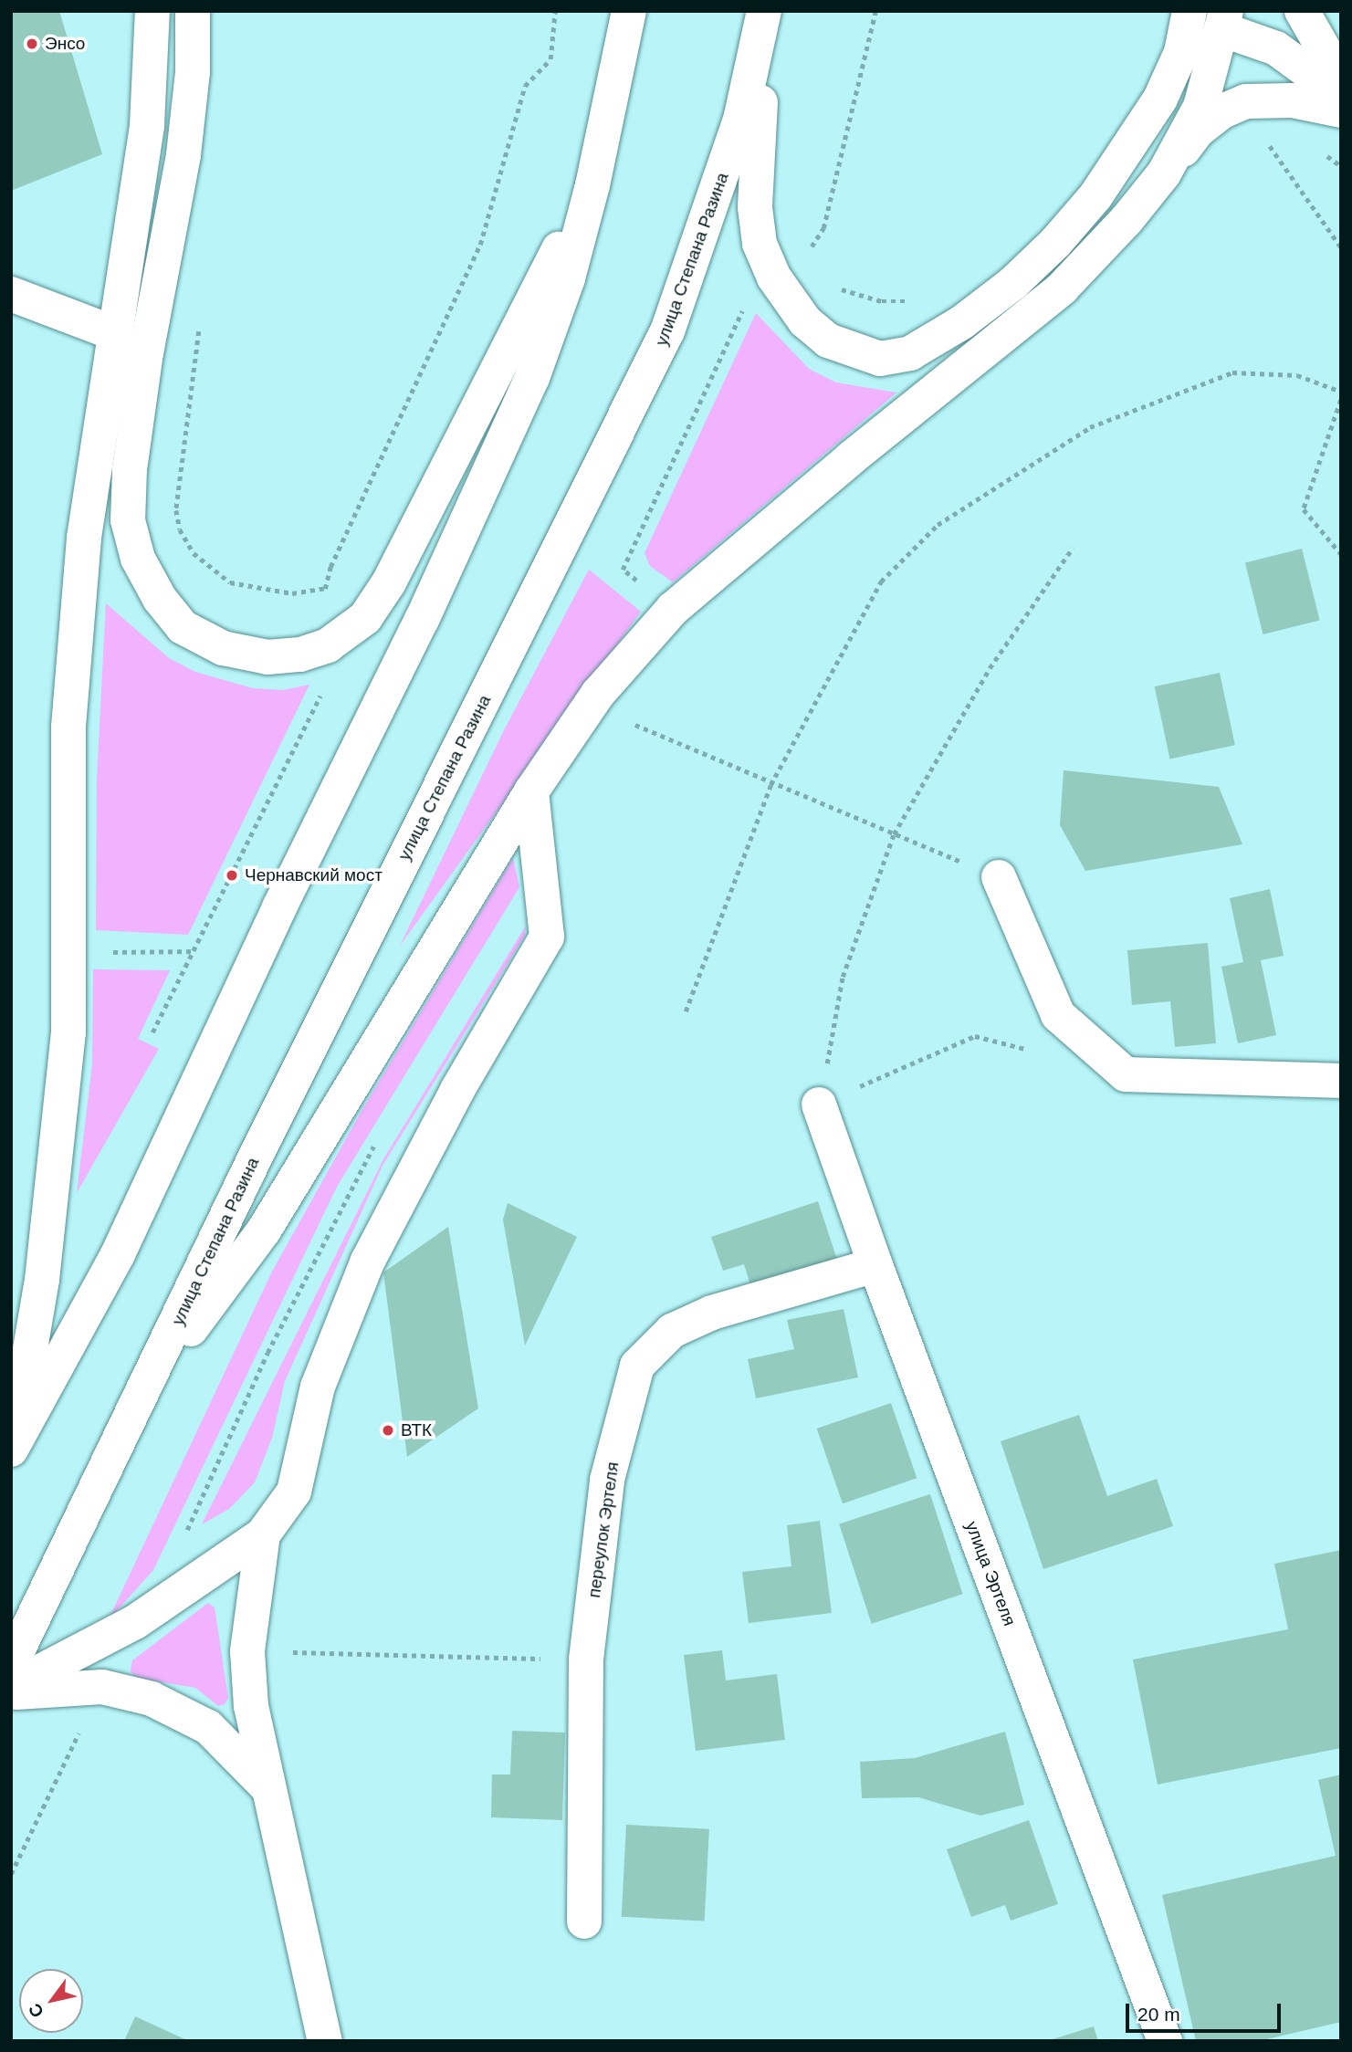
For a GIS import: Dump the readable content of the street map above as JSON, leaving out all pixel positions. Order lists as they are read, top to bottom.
{
  "streets": {
    "main road": ["улица Степана Разина", "переулок Эртеля", "улица Эртеля"]
  },
  "crossings": [
    ["переулок Эртеля", "улица Эртеля"]
  ],
  "places": ["Энсо", "Чернавский мост", "ВТК"],
  "scale_bar": "20 m",
  "north": "bottom left"
}
